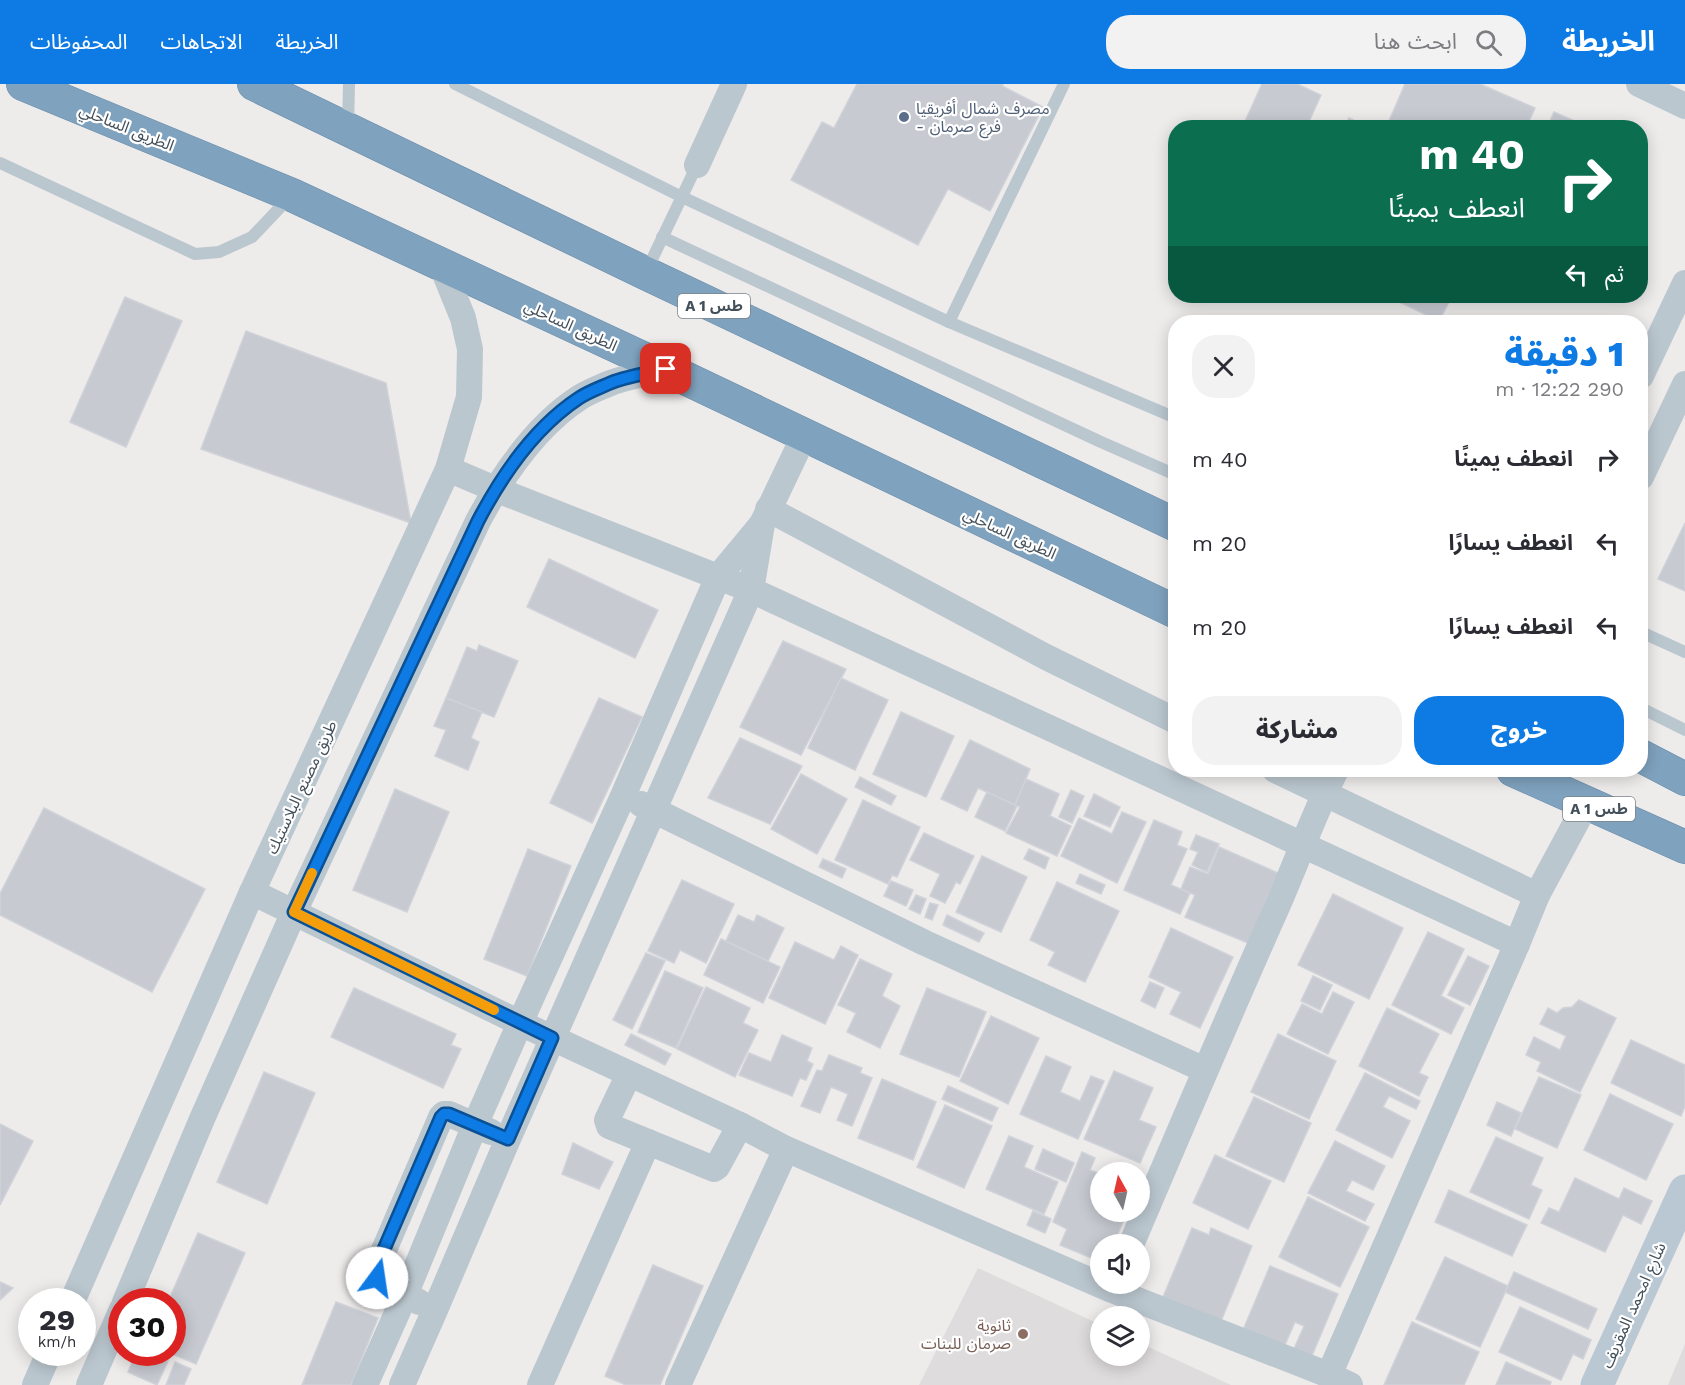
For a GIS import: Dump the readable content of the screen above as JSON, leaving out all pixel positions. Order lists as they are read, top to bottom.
{
  "streets": {
    "highway": ["الطريق الساحلي", "A 1 طس"],
    "street": ["طريق مصنع البلاستيك", "شارع امحمد المقريف"]
  },
  "crossings": [
    ["الطريق الساحلي", "طريق مصنع البلاستيك"]
  ],
  "places": ["مصرف شمال أفريقيا - فرع صرمان", "ثانوية صرمان للبنات"],
  "north": "top",
  "page": {
    "header": "الخريطة",
    "search": "ابحث هنا",
    "nav": ["الخريطة", "الاتجاهات", "المحفوظات"],
    "turn": ["40 m", "انعطف يمينًا"],
    "then": "ثم",
    "heading": ["1 دقيقة", "290 m · 12:22"],
    "list": [
      {
        "name": "انعطف يمينًا",
        "value": "40 m"
      },
      {
        "name": "انعطف يسارًا",
        "value": "20 m"
      },
      {
        "name": "انعطف يسارًا",
        "value": "20 m"
      }
    ],
    "buttons": ["خروج", "مشاركة"],
    "speed": "29 km/h",
    "limit": "30"
  }
}
